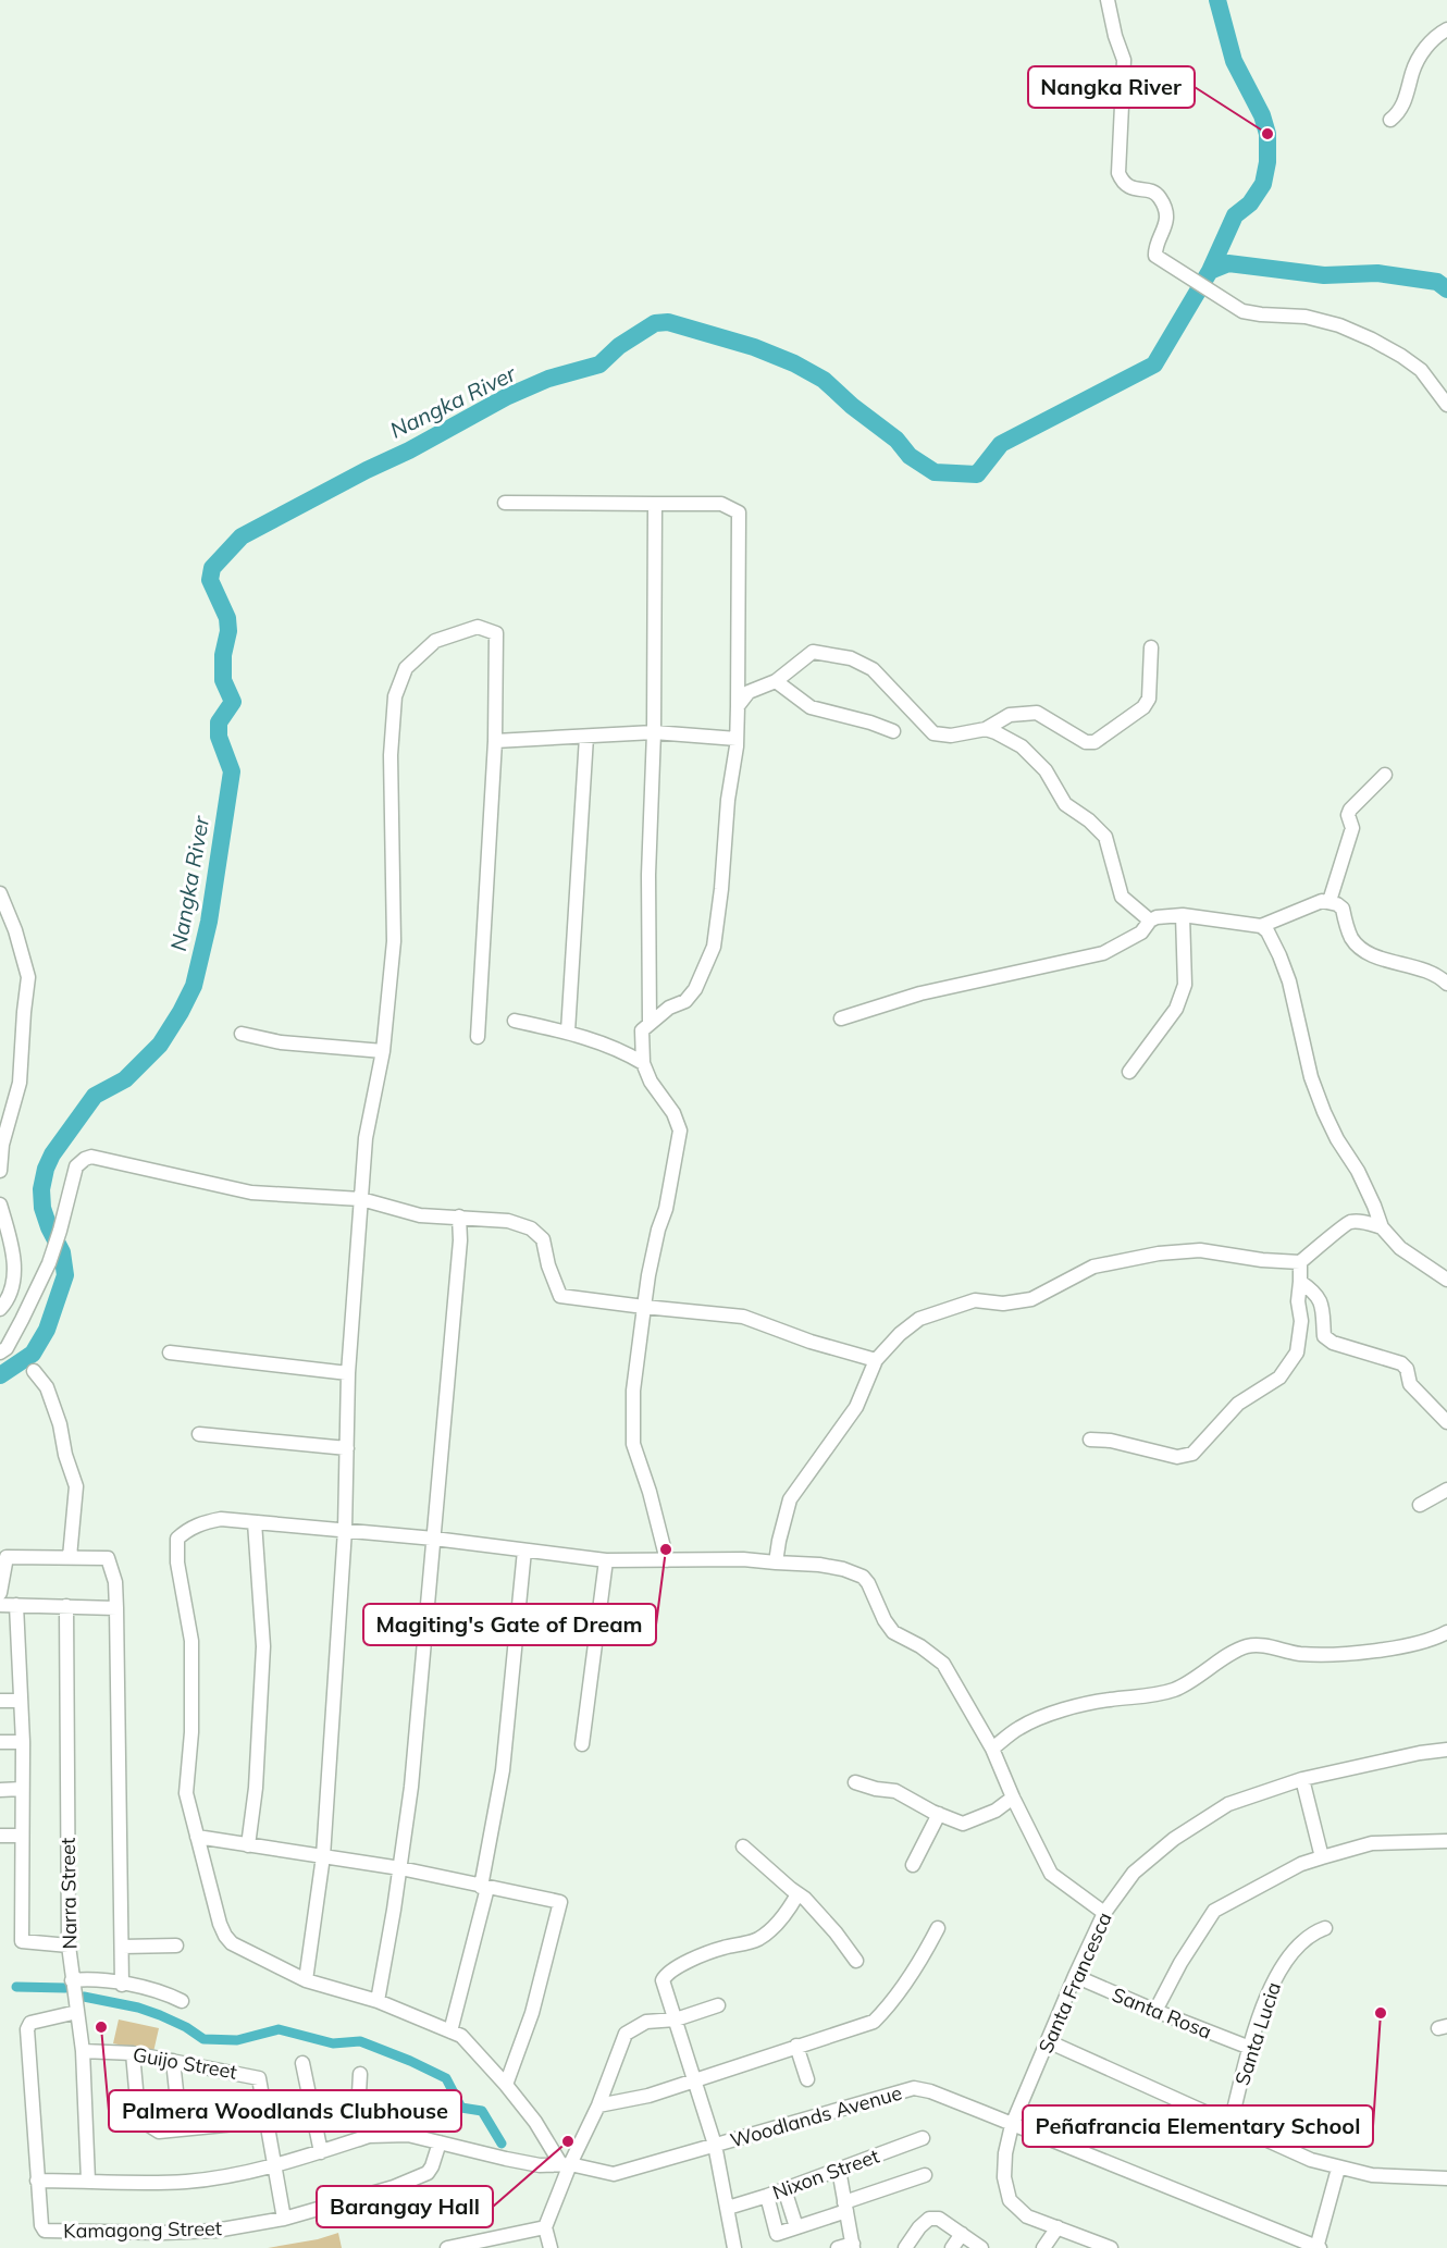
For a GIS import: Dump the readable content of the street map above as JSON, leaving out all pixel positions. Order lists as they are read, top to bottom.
{
  "streets": {
    "street": [
      "Narra Street",
      "Santa Francesca",
      "Santa Rosa",
      "Santa Lucia",
      "Guijo Street",
      "Woodlands Avenue",
      "Nixon Street",
      "Kamagong Street"
    ]
  },
  "crossings": [
    ["Narra Street", "Guijo Street"],
    ["Narra Street", "Woodlands Avenue"],
    ["Santa Francesca", "Santa Rosa"],
    ["Santa Francesca", "Woodlands Avenue"],
    ["Santa Rosa", "Santa Lucia"],
    ["Guijo Street", "Woodlands Avenue"],
    ["Guijo Street", "Kamagong Street"],
    ["Woodlands Avenue", "Kamagong Street"]
  ],
  "water": ["Nangka River"],
  "places": [
    "Nangka River",
    "Magiting's Gate of Dream",
    "Peñafrancia Elementary School",
    "Palmera Woodlands Clubhouse",
    "Barangay Hall"
  ]
}
